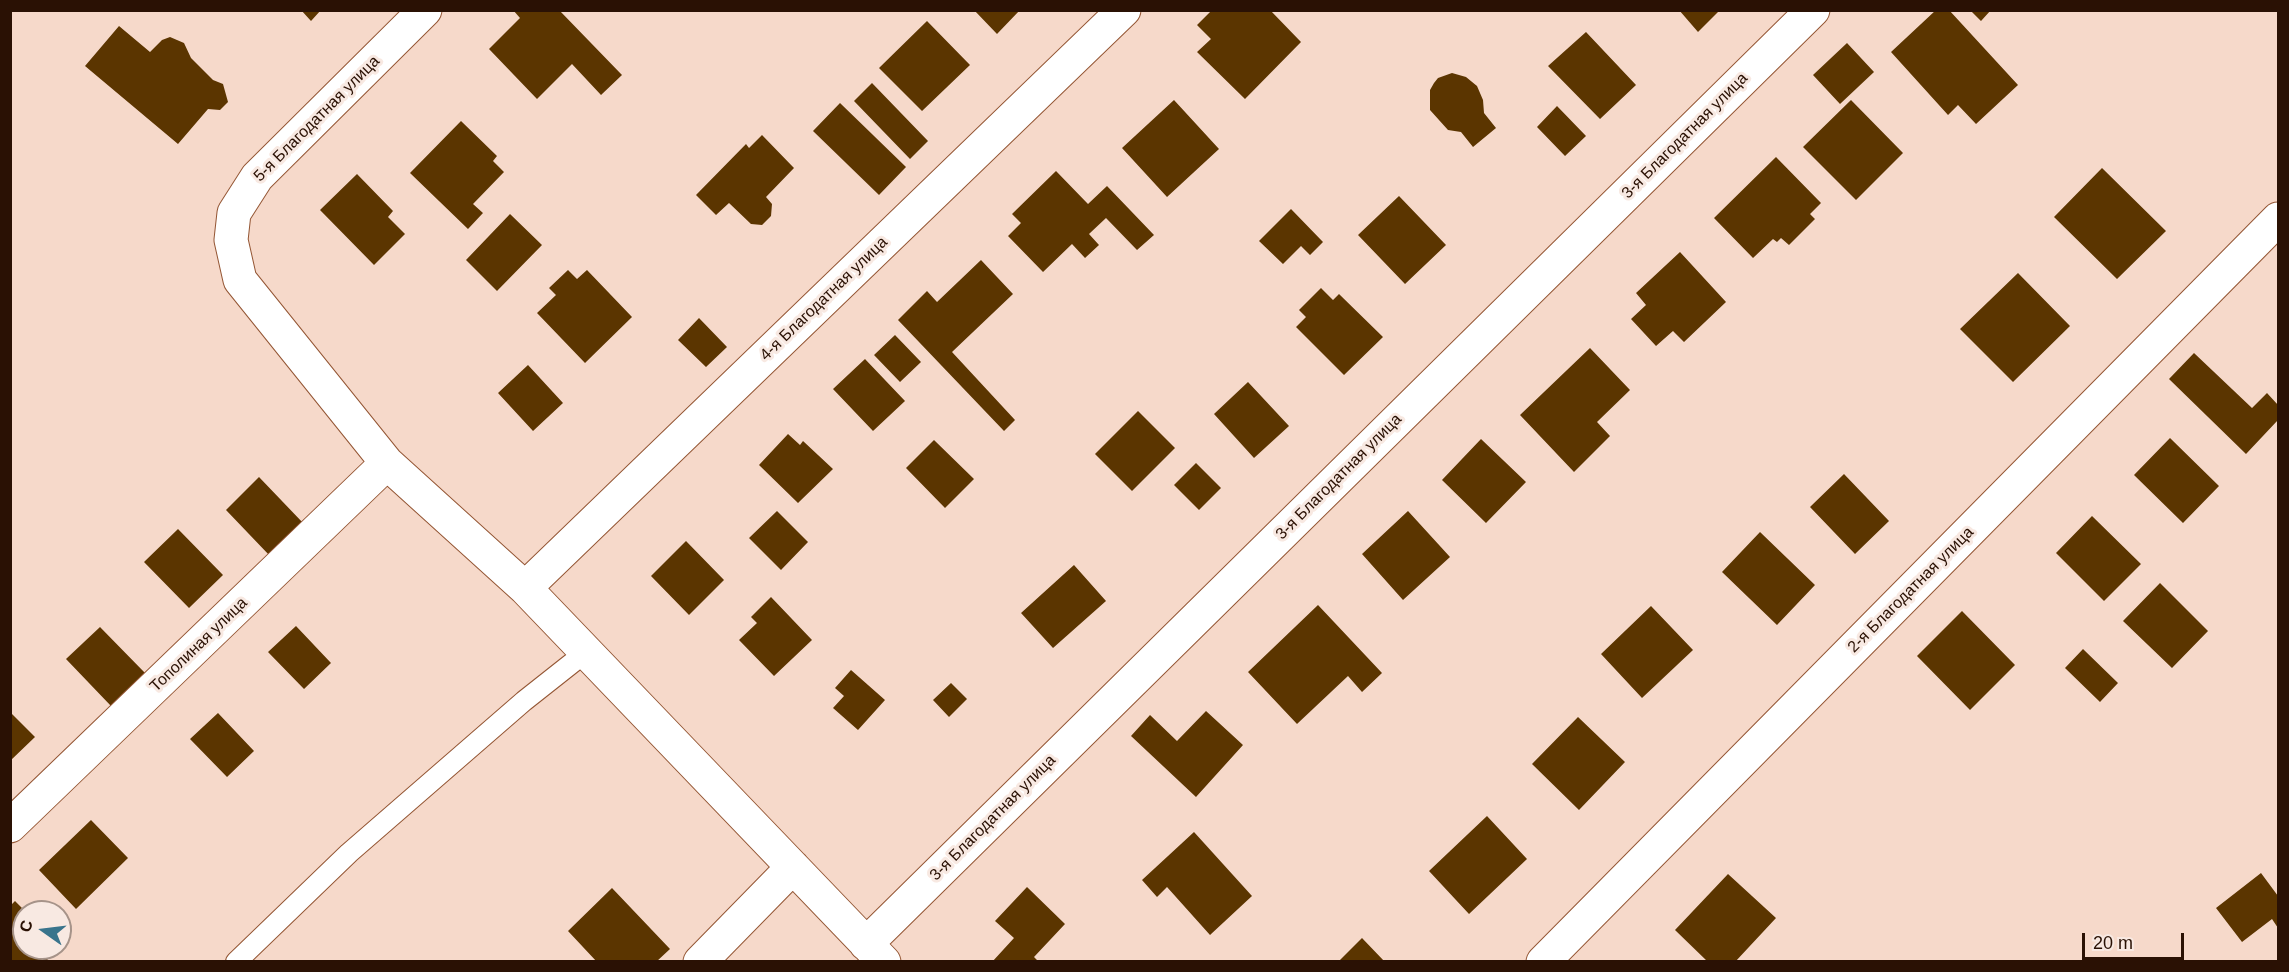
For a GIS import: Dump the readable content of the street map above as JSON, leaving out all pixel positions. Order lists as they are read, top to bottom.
{
  "streets": {
    "street": [
      "5-я Благодатная улица",
      "3-я Благодатная улица",
      "4-я Благодатная улица",
      "2-я Благодатная улица",
      "Тополиная улица"
    ]
  },
  "crossings": [
    ["5-я Благодатная улица", "Тополиная улица"]
  ],
  "scale_bar": "20 m",
  "north": "left"
}
